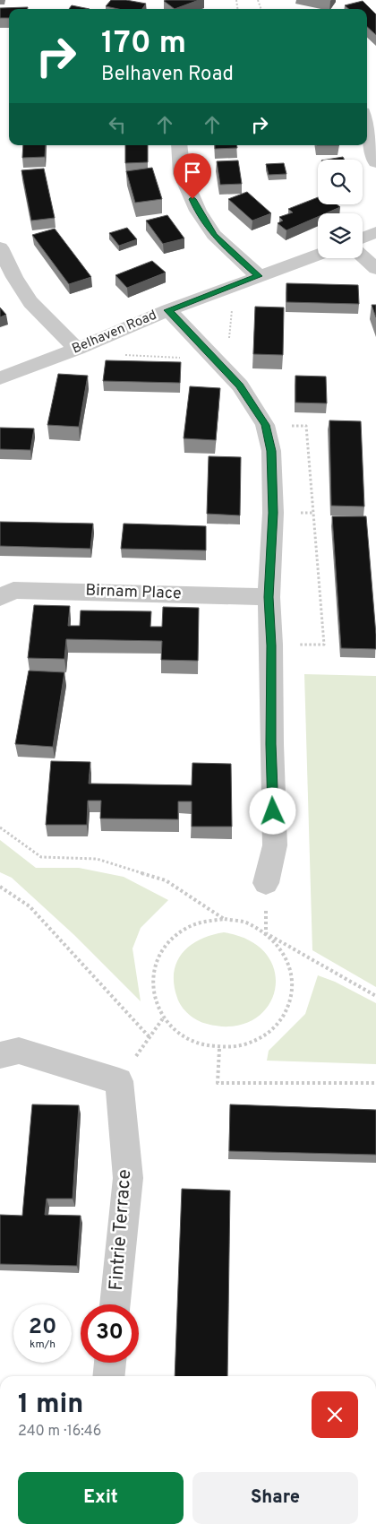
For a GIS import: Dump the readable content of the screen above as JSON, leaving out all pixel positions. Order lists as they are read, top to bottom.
{
  "streets": {
    "street": ["Belhaven Road", "Birnam Place", "Fintrie Terrace"]
  },
  "page": {
    "turn": ["170 m", "Belhaven Road"],
    "speed": "20 km/h",
    "limit": "30",
    "heading": ["1 min", "240 m · 16:46"],
    "buttons": ["Exit", "Share"]
  }
}
